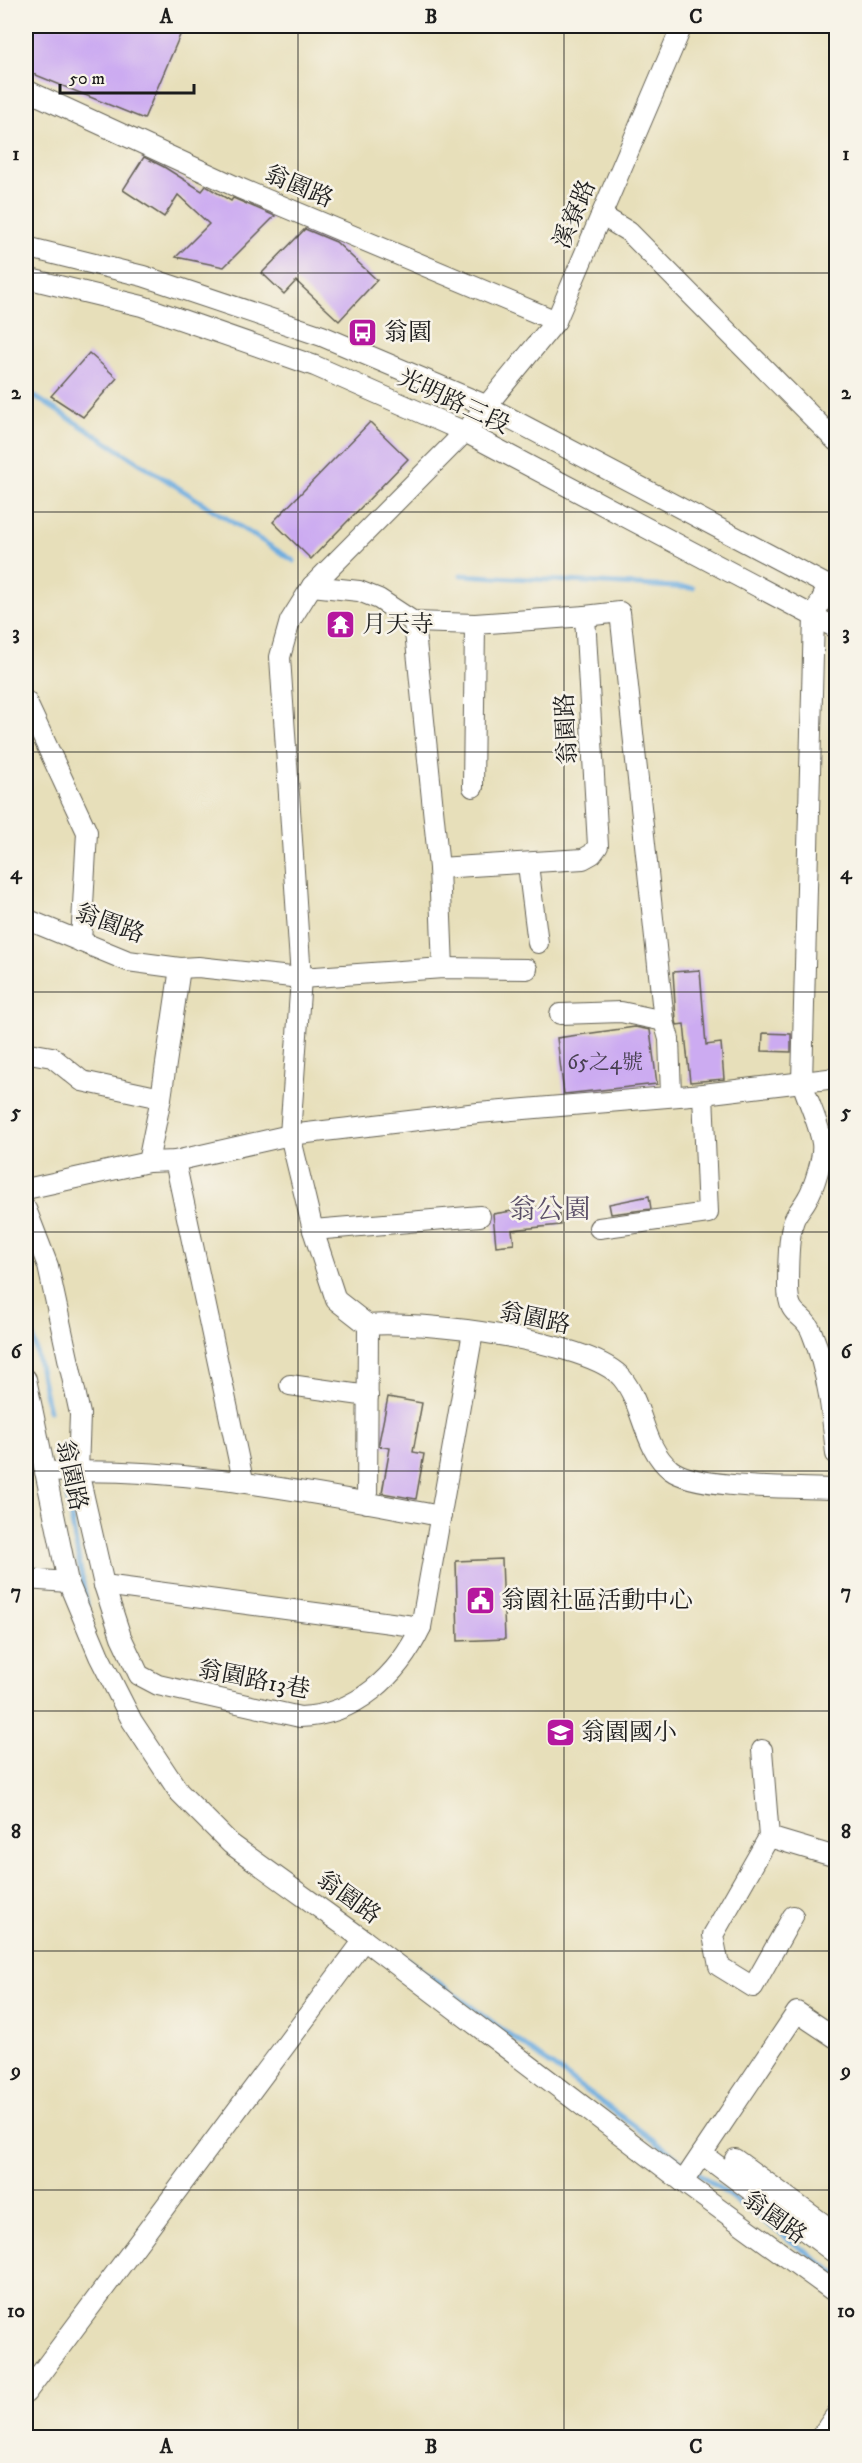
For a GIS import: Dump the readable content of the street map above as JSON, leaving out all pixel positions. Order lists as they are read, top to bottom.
{
  "streets": {
    "street": [
      "翁園路",
      "溪寮路",
      "光明路三段",
      "翁園路13巷"
    ]
  },
  "crossings": [
    ["翁園路", "溪寮路"],
    ["翁園路", "翁園路13巷"],
    ["溪寮路", "光明路三段"]
  ],
  "districts": ["翁公園"],
  "places": {
    "bus stop": ["翁園"],
    "temple": ["月天寺"],
    "public building": ["翁園社區活動中心"],
    "school or university": ["翁園國小"]
  },
  "house_numbers": ["65之4號"],
  "scale_bar": "50 m",
  "grid": {
    "columns": ["A", "B", "C"],
    "rows": [
      "1",
      "2",
      "3",
      "4",
      "5",
      "6",
      "7",
      "8",
      "9",
      "10"
    ]
  }
}
